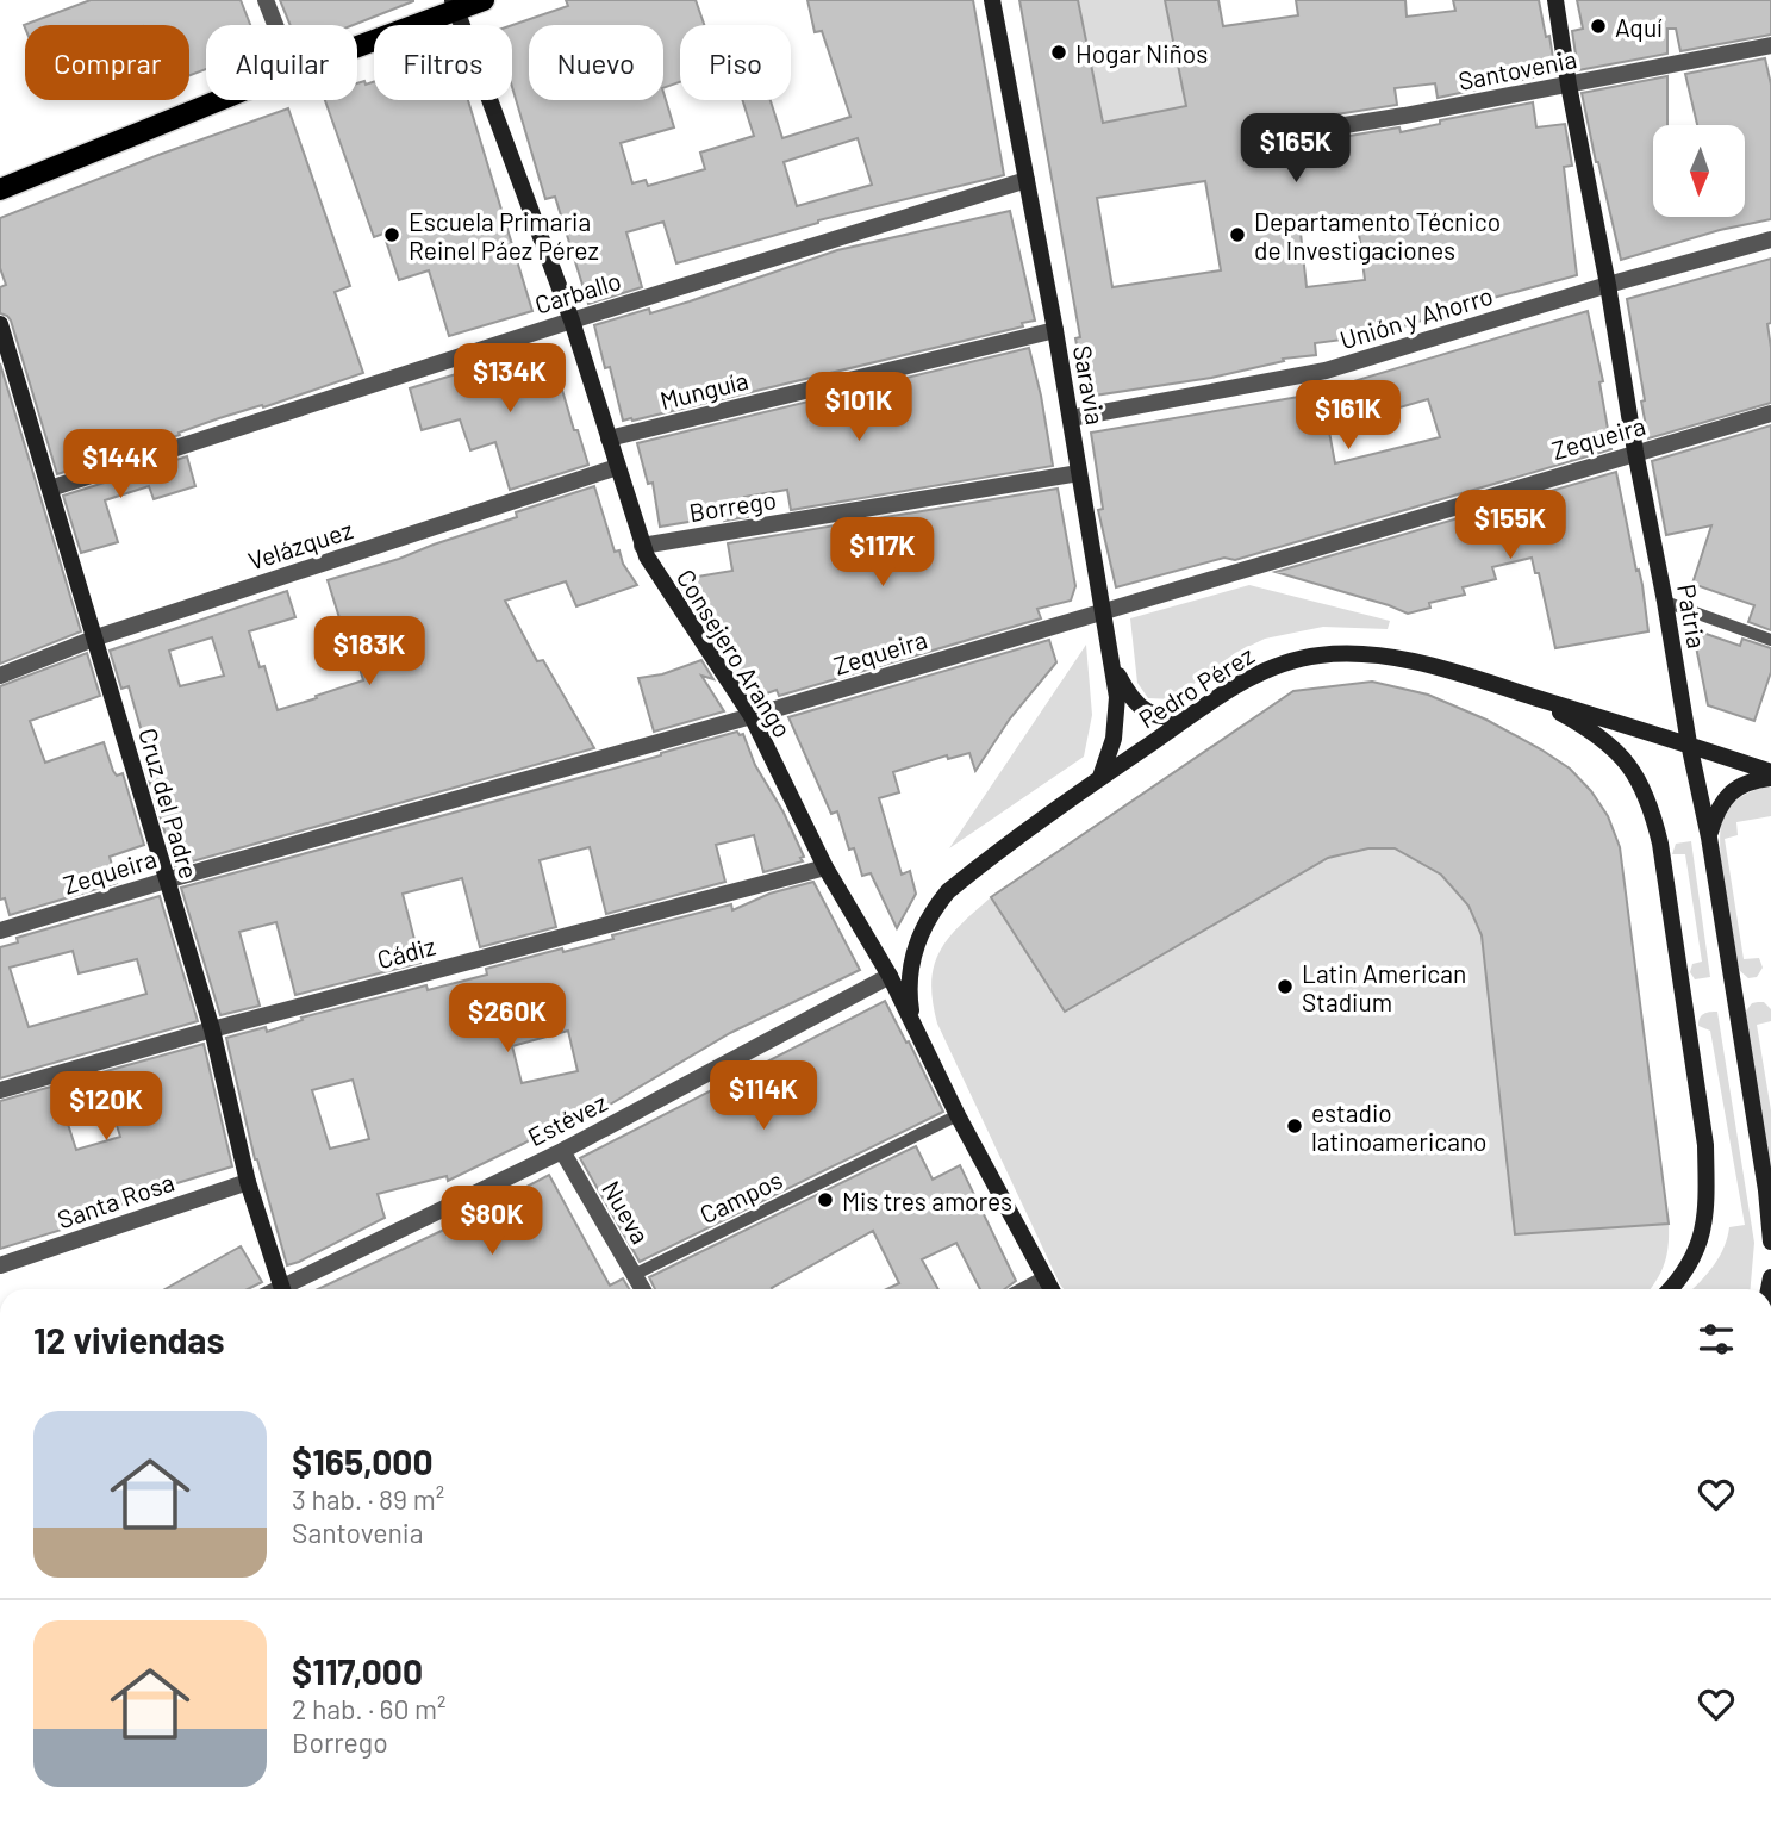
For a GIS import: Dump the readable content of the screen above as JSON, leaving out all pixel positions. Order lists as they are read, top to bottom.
{
  "streets": {
    "street": [
      "Santovenia",
      "Carballo",
      "Unión y Ahorro",
      "Saravia",
      "Munguía",
      "Zequeira",
      "Borrego",
      "Velázquez",
      "Patria",
      "Consejero Arango",
      "Pedro Pérez",
      "Cruz del Padre",
      "Cádiz",
      "Estévez",
      "Santa Rosa",
      "Nueva"
    ],
    "lane": ["Campos"]
  },
  "crossings": [
    ["Santovenia", "Patria"],
    ["Carballo", "Saravia"],
    ["Carballo", "Consejero Arango"],
    ["Carballo", "Cruz del Padre"],
    ["Unión y Ahorro", "Saravia"],
    ["Unión y Ahorro", "Patria"],
    ["Saravia", "Munguía"],
    ["Saravia", "Zequeira"],
    ["Saravia", "Borrego"],
    ["Saravia", "Pedro Pérez"],
    ["Munguía", "Consejero Arango"],
    ["Zequeira", "Patria"],
    ["Zequeira", "Consejero Arango"],
    ["Zequeira", "Cruz del Padre"],
    ["Borrego", "Consejero Arango"],
    ["Velázquez", "Consejero Arango"],
    ["Velázquez", "Cruz del Padre"],
    ["Patria", "Pedro Pérez"],
    ["Consejero Arango", "Pedro Pérez"],
    ["Consejero Arango", "Cádiz"],
    ["Consejero Arango", "Estévez"],
    ["Consejero Arango", "Campos"],
    ["Pedro Pérez", "Estévez"],
    ["Cruz del Padre", "Cádiz"],
    ["Cruz del Padre", "Santa Rosa"],
    ["Estévez", "Nueva"],
    ["Campos", "Nueva"]
  ],
  "places": [
    "Aquí",
    "Hogar Niños",
    "Escuela Primaria Reinel Páez Pérez",
    "Departamento Técnico de Investigaciones",
    "Latin American Stadium",
    "estadio latinoamericano",
    "Mis tres amores"
  ],
  "north": "bottom",
  "page": {
    "chip": [
      "Comprar",
      "Alquilar",
      "Filtros",
      "Nuevo",
      "Piso"
    ],
    "price": [
      "$165K",
      "$134K",
      "$101K",
      "$161K",
      "$144K",
      "$155K",
      "$117K",
      "$183K",
      "$260K",
      "$114K",
      "$120K",
      "$80K"
    ],
    "heading": "12 viviendas",
    "list": [
      {
        "name": "$165,000",
        "note": "3 hab. · 89 m² · Santovenia"
      },
      {
        "name": "$117,000",
        "note": "2 hab. · 60 m² · Borrego"
      }
    ]
  }
}
